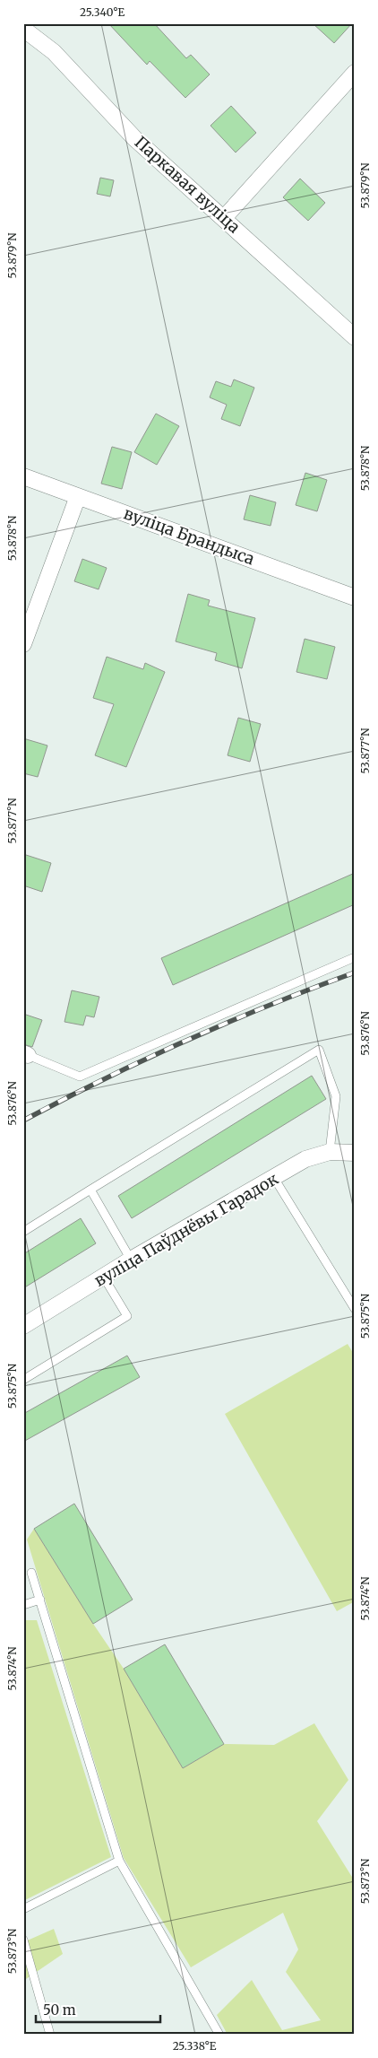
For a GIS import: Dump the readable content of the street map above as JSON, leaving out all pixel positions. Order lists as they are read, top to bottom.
{
  "streets": {
    "street": ["Паркавая вуліца", "вуліца Брандыса", "вуліца Паўднёвы Гарадок"]
  },
  "scale_bar": "50 m",
  "coordinates": [
    "25.340°E",
    "53.879°N",
    "53.878°N",
    "53.877°N",
    "53.876°N",
    "53.875°N",
    "53.874°N",
    "53.873°N",
    "25.338°E"
  ]
}
